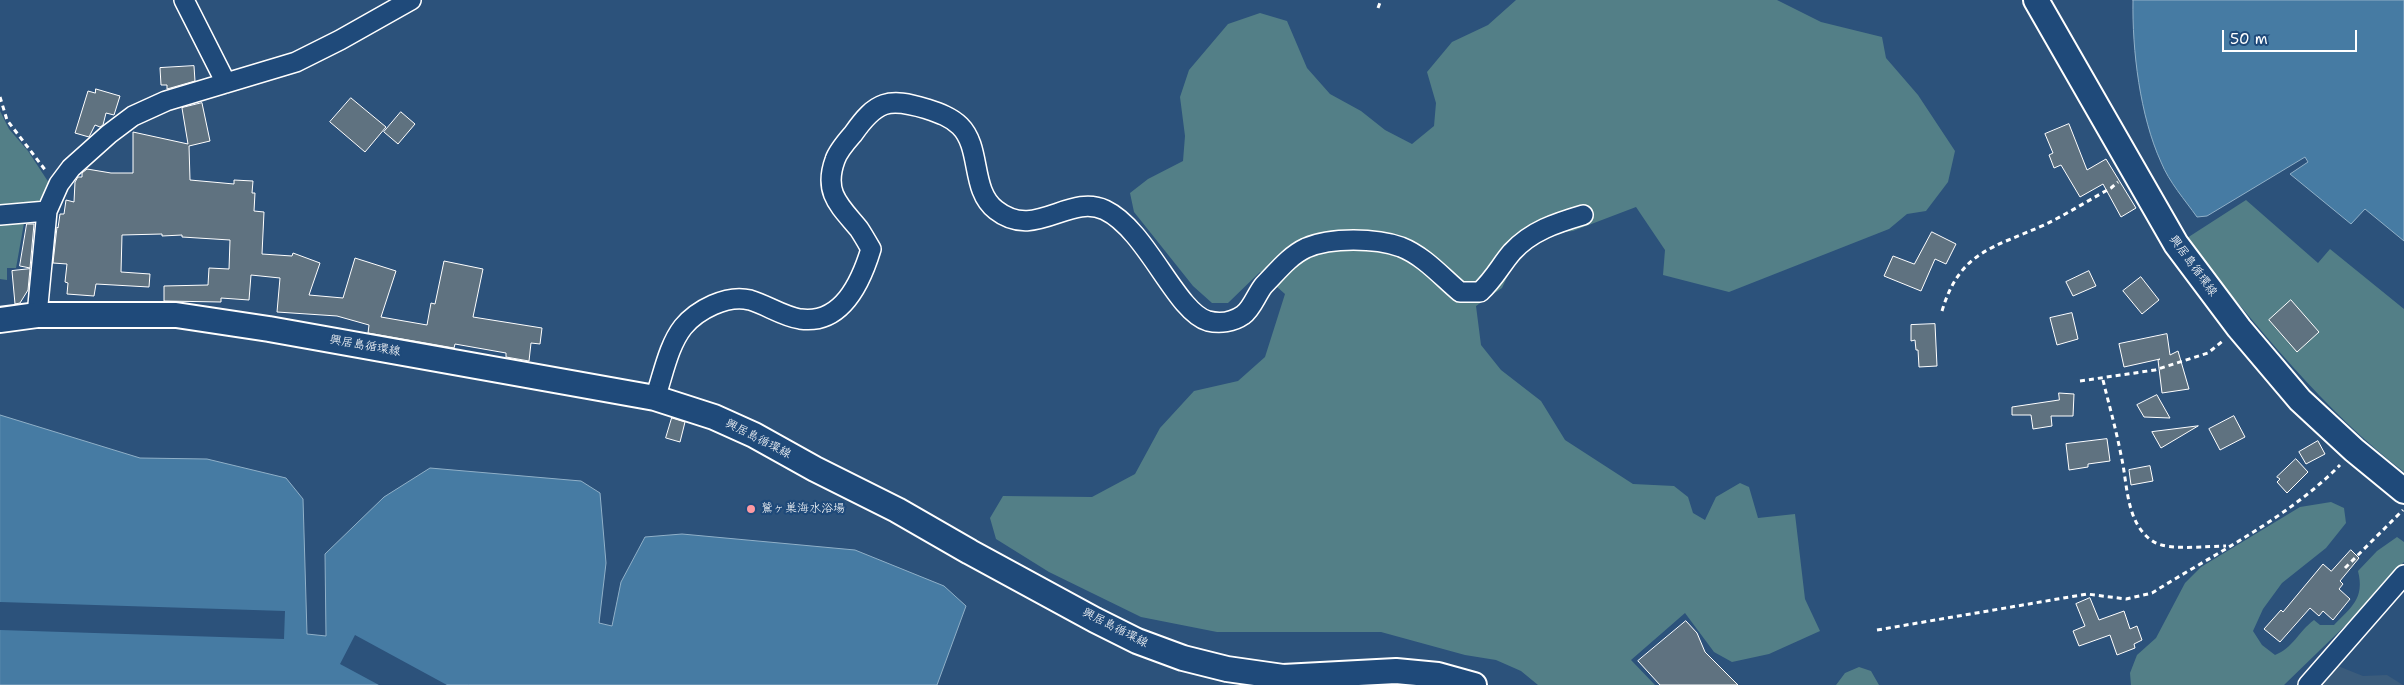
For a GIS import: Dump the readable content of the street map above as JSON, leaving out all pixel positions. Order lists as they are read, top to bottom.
{
  "streets": {
    "main road": ["興居島循環線"]
  },
  "places": ["鷲ヶ巣海水浴場"],
  "scale_bar": "50 m"
}
